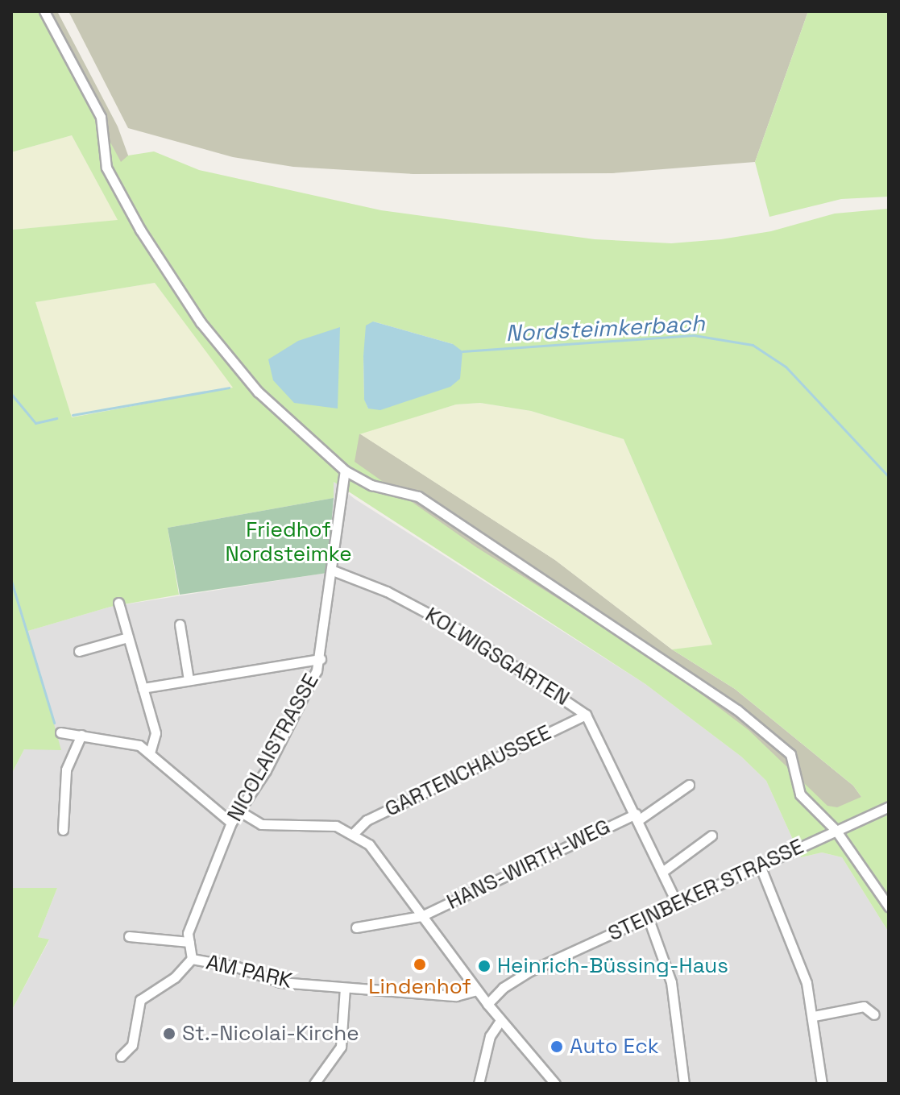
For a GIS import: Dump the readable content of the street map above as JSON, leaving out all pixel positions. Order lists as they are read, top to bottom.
{
  "streets": {
    "street": [
      "KOLWIGSGARTEN",
      "NICOLAISTRASSE",
      "GARTENCHAUSSEE",
      "HANS-WIRTH-WEG",
      "STEINBEKER STRASSE",
      "AM PARK"
    ]
  },
  "crossings": [
    ["KOLWIGSGARTEN", "NICOLAISTRASSE"],
    ["KOLWIGSGARTEN", "GARTENCHAUSSEE"],
    ["KOLWIGSGARTEN", "HANS-WIRTH-WEG"],
    ["KOLWIGSGARTEN", "STEINBEKER STRASSE"],
    ["NICOLAISTRASSE", "AM PARK"]
  ],
  "water": ["Nordsteimkerbach"],
  "parks": ["Friedhof Nordsteimke"],
  "places": [
    "Lindenhof",
    "Heinrich-Büssing-Haus",
    "St.-Nicolai-Kirche",
    "Auto Eck"
  ]
}
